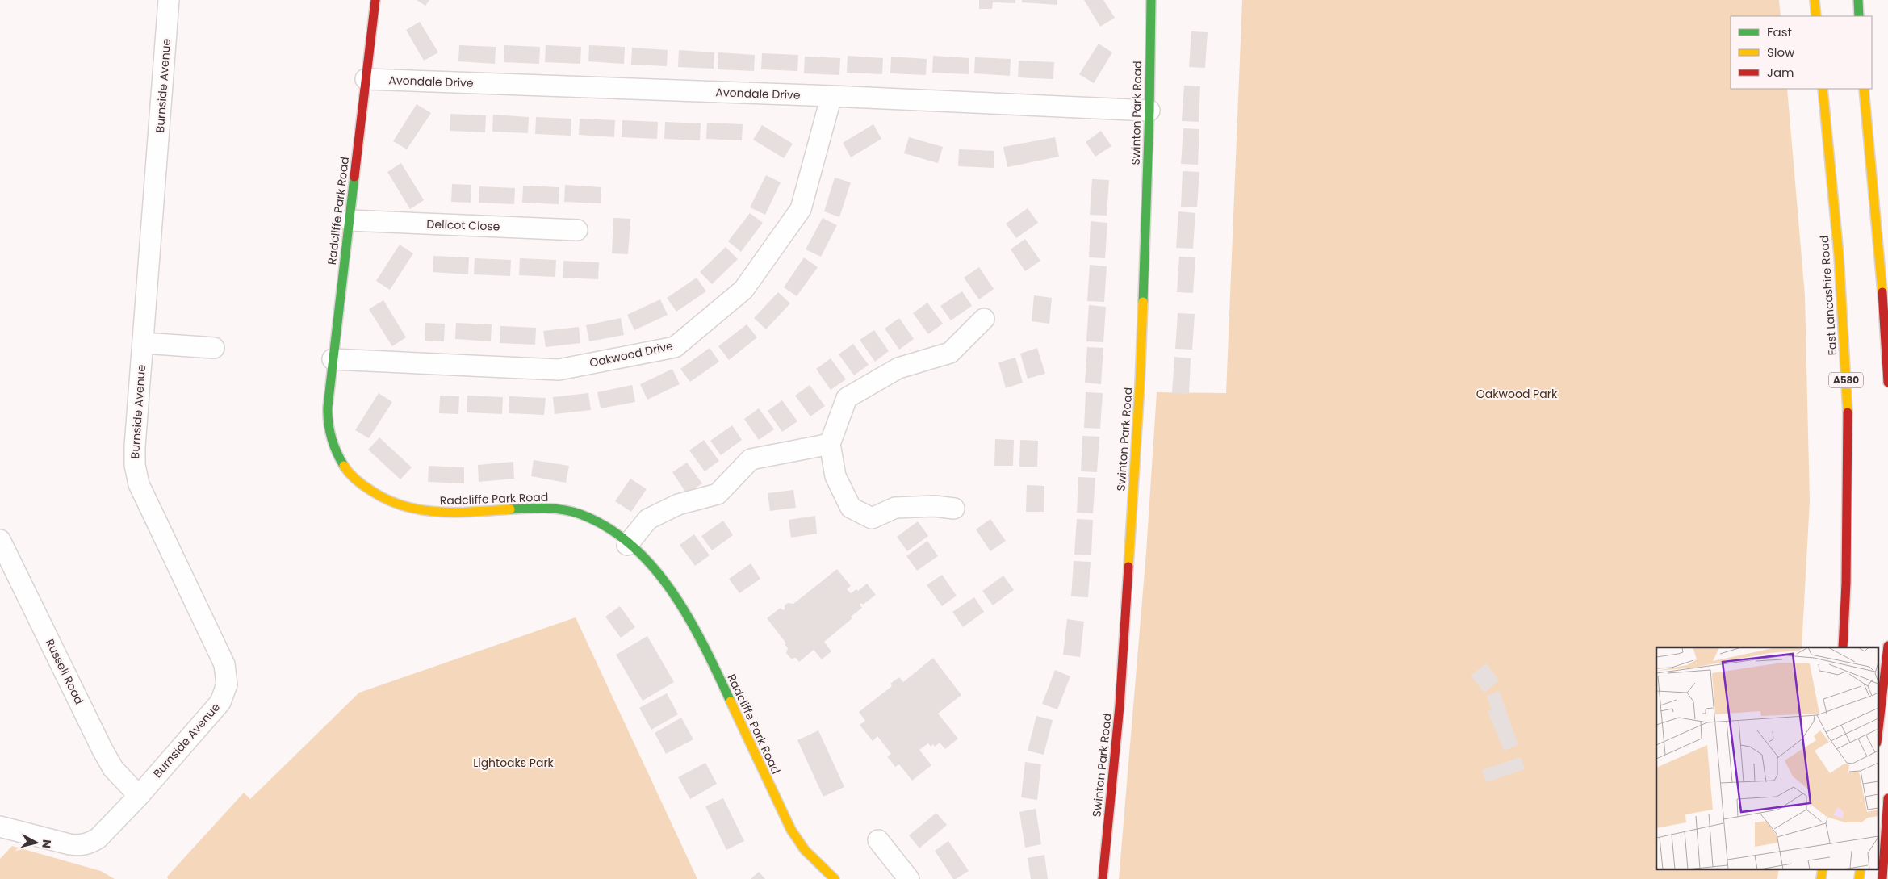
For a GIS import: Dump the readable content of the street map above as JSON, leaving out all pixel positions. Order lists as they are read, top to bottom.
{
  "streets": {
    "main road": [
      "Swinton Park Road",
      "Radcliffe Park Road",
      "East Lancashire Road",
      "A580"
    ],
    "street": [
      "Avondale Drive",
      "Burnside Avenue",
      "Dellcot Close",
      "Oakwood Drive",
      "Russell Road"
    ]
  },
  "crossings": [
    ["Avondale Drive", "Swinton Park Road"],
    ["Avondale Drive", "Radcliffe Park Road"],
    ["Avondale Drive", "Oakwood Drive"],
    ["Burnside Avenue", "Russell Road"],
    ["Radcliffe Park Road", "Dellcot Close"],
    ["Radcliffe Park Road", "Oakwood Drive"]
  ],
  "parks": ["Oakwood Park", "Lightoaks Park"],
  "legend": ["Fast", "Slow", "Jam"],
  "north": "right"
}
